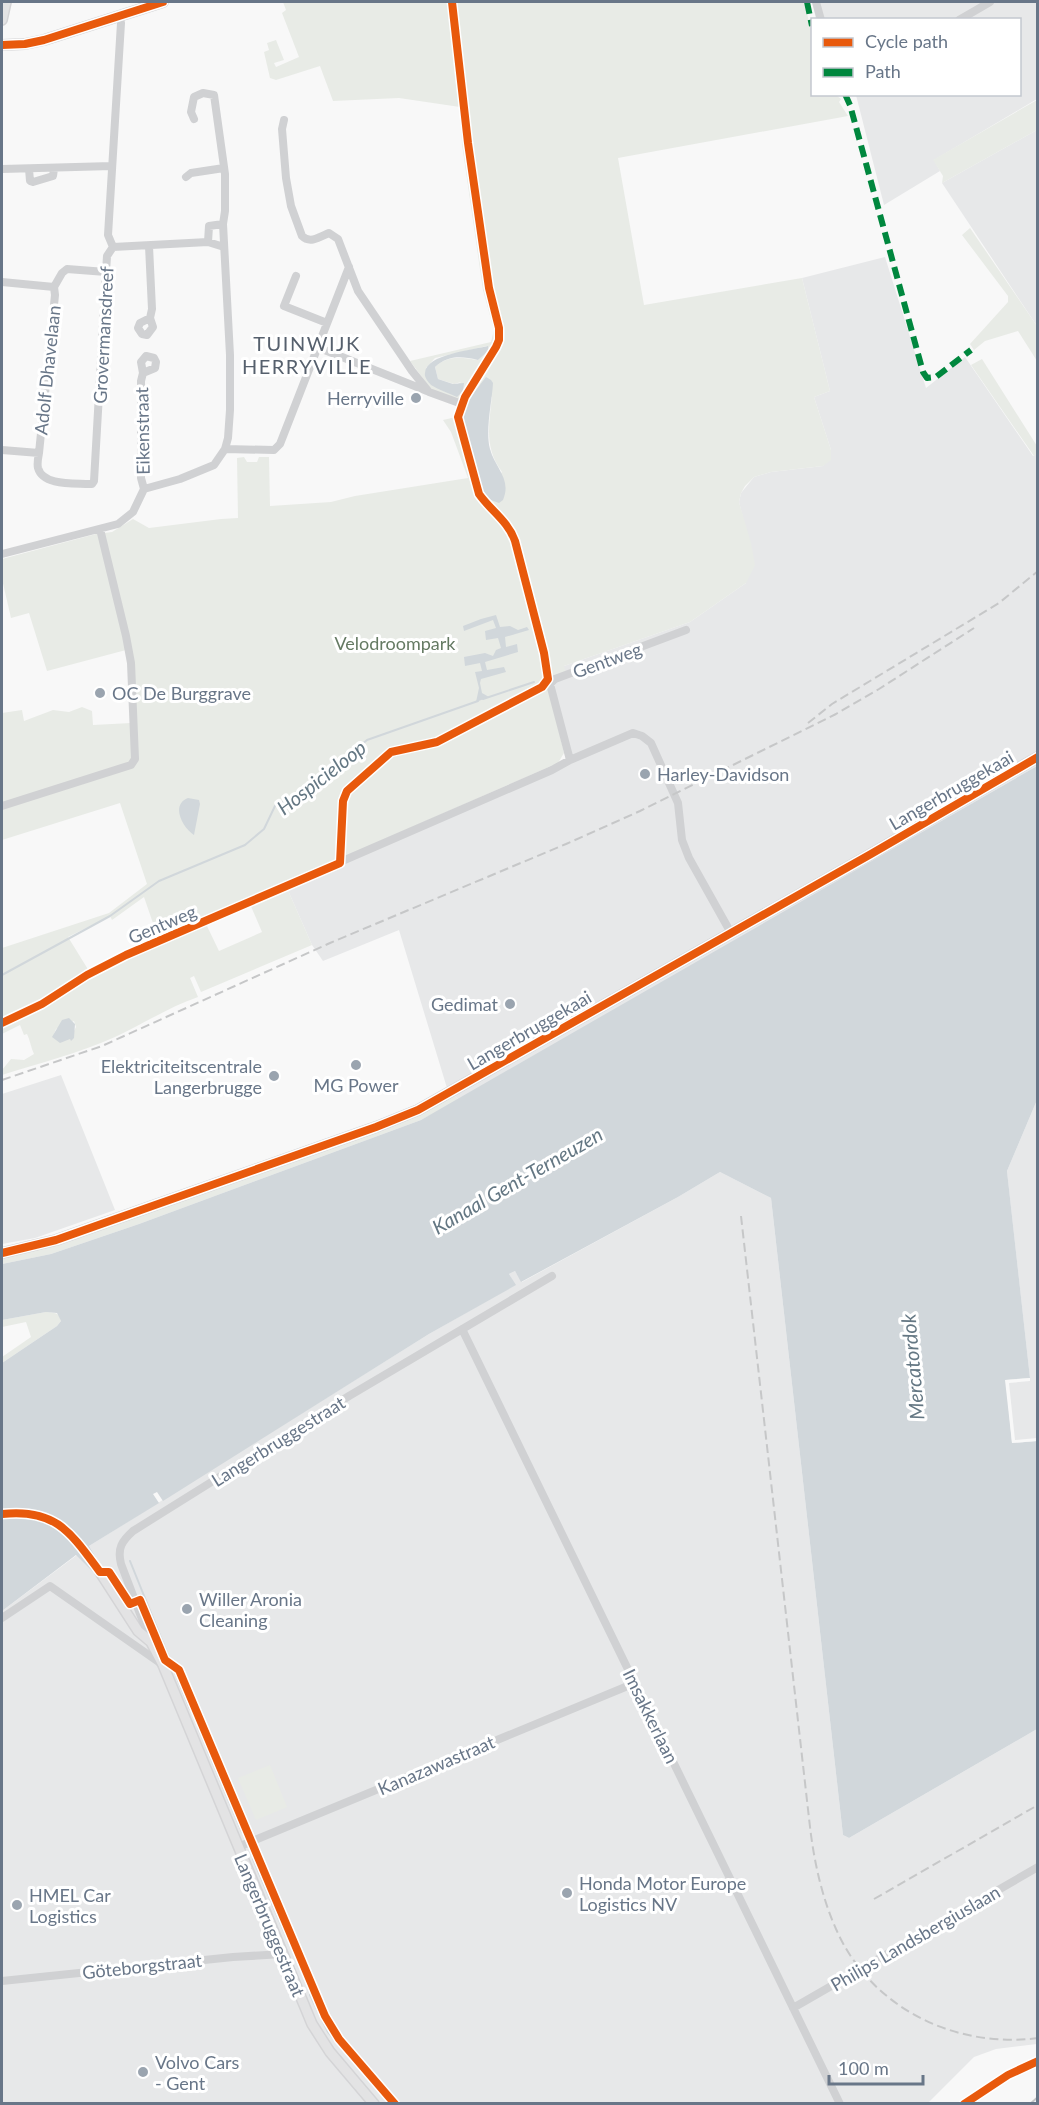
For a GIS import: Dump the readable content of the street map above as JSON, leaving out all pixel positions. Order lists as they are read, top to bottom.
{
  "streets": {
    "main road": ["Langerbruggekaai", "Langerbruggestraat"],
    "street": [
      "Grovermansdreef",
      "Adolf Dhavelaan",
      "Eikenstraat",
      "Gentweg",
      "Imsakkerlaan",
      "Kanazawastraat",
      "Philips Landsbergiuslaan",
      "Göteborgstraat"
    ]
  },
  "crossings": [
    ["Grovermansdreef", "Adolf Dhavelaan"],
    ["Langerbruggestraat", "Imsakkerlaan"],
    ["Langerbruggestraat", "Kanazawastraat"],
    ["Langerbruggestraat", "Göteborgstraat"],
    ["Imsakkerlaan", "Kanazawastraat"],
    ["Imsakkerlaan", "Philips Landsbergiuslaan"]
  ],
  "districts": ["TUINWIJK HERRYVILLE"],
  "water": ["Hospicieloop", "Kanaal Gent-Terneuzen", "Mercatordok"],
  "parks": ["Velodroompark"],
  "places": [
    "Herryville",
    "OC De Burggrave",
    "Harley-Davidson",
    "Gedimat",
    "MG Power",
    "Elektriciteitscentrale Langerbrugge",
    "Willer Aronia Cleaning",
    "Honda Motor Europe Logistics NV",
    "HMEL Car Logistics",
    "Volvo Cars - Gent"
  ],
  "legend": ["Cycle path", "Path"],
  "scale_bar": "100 m"
}
